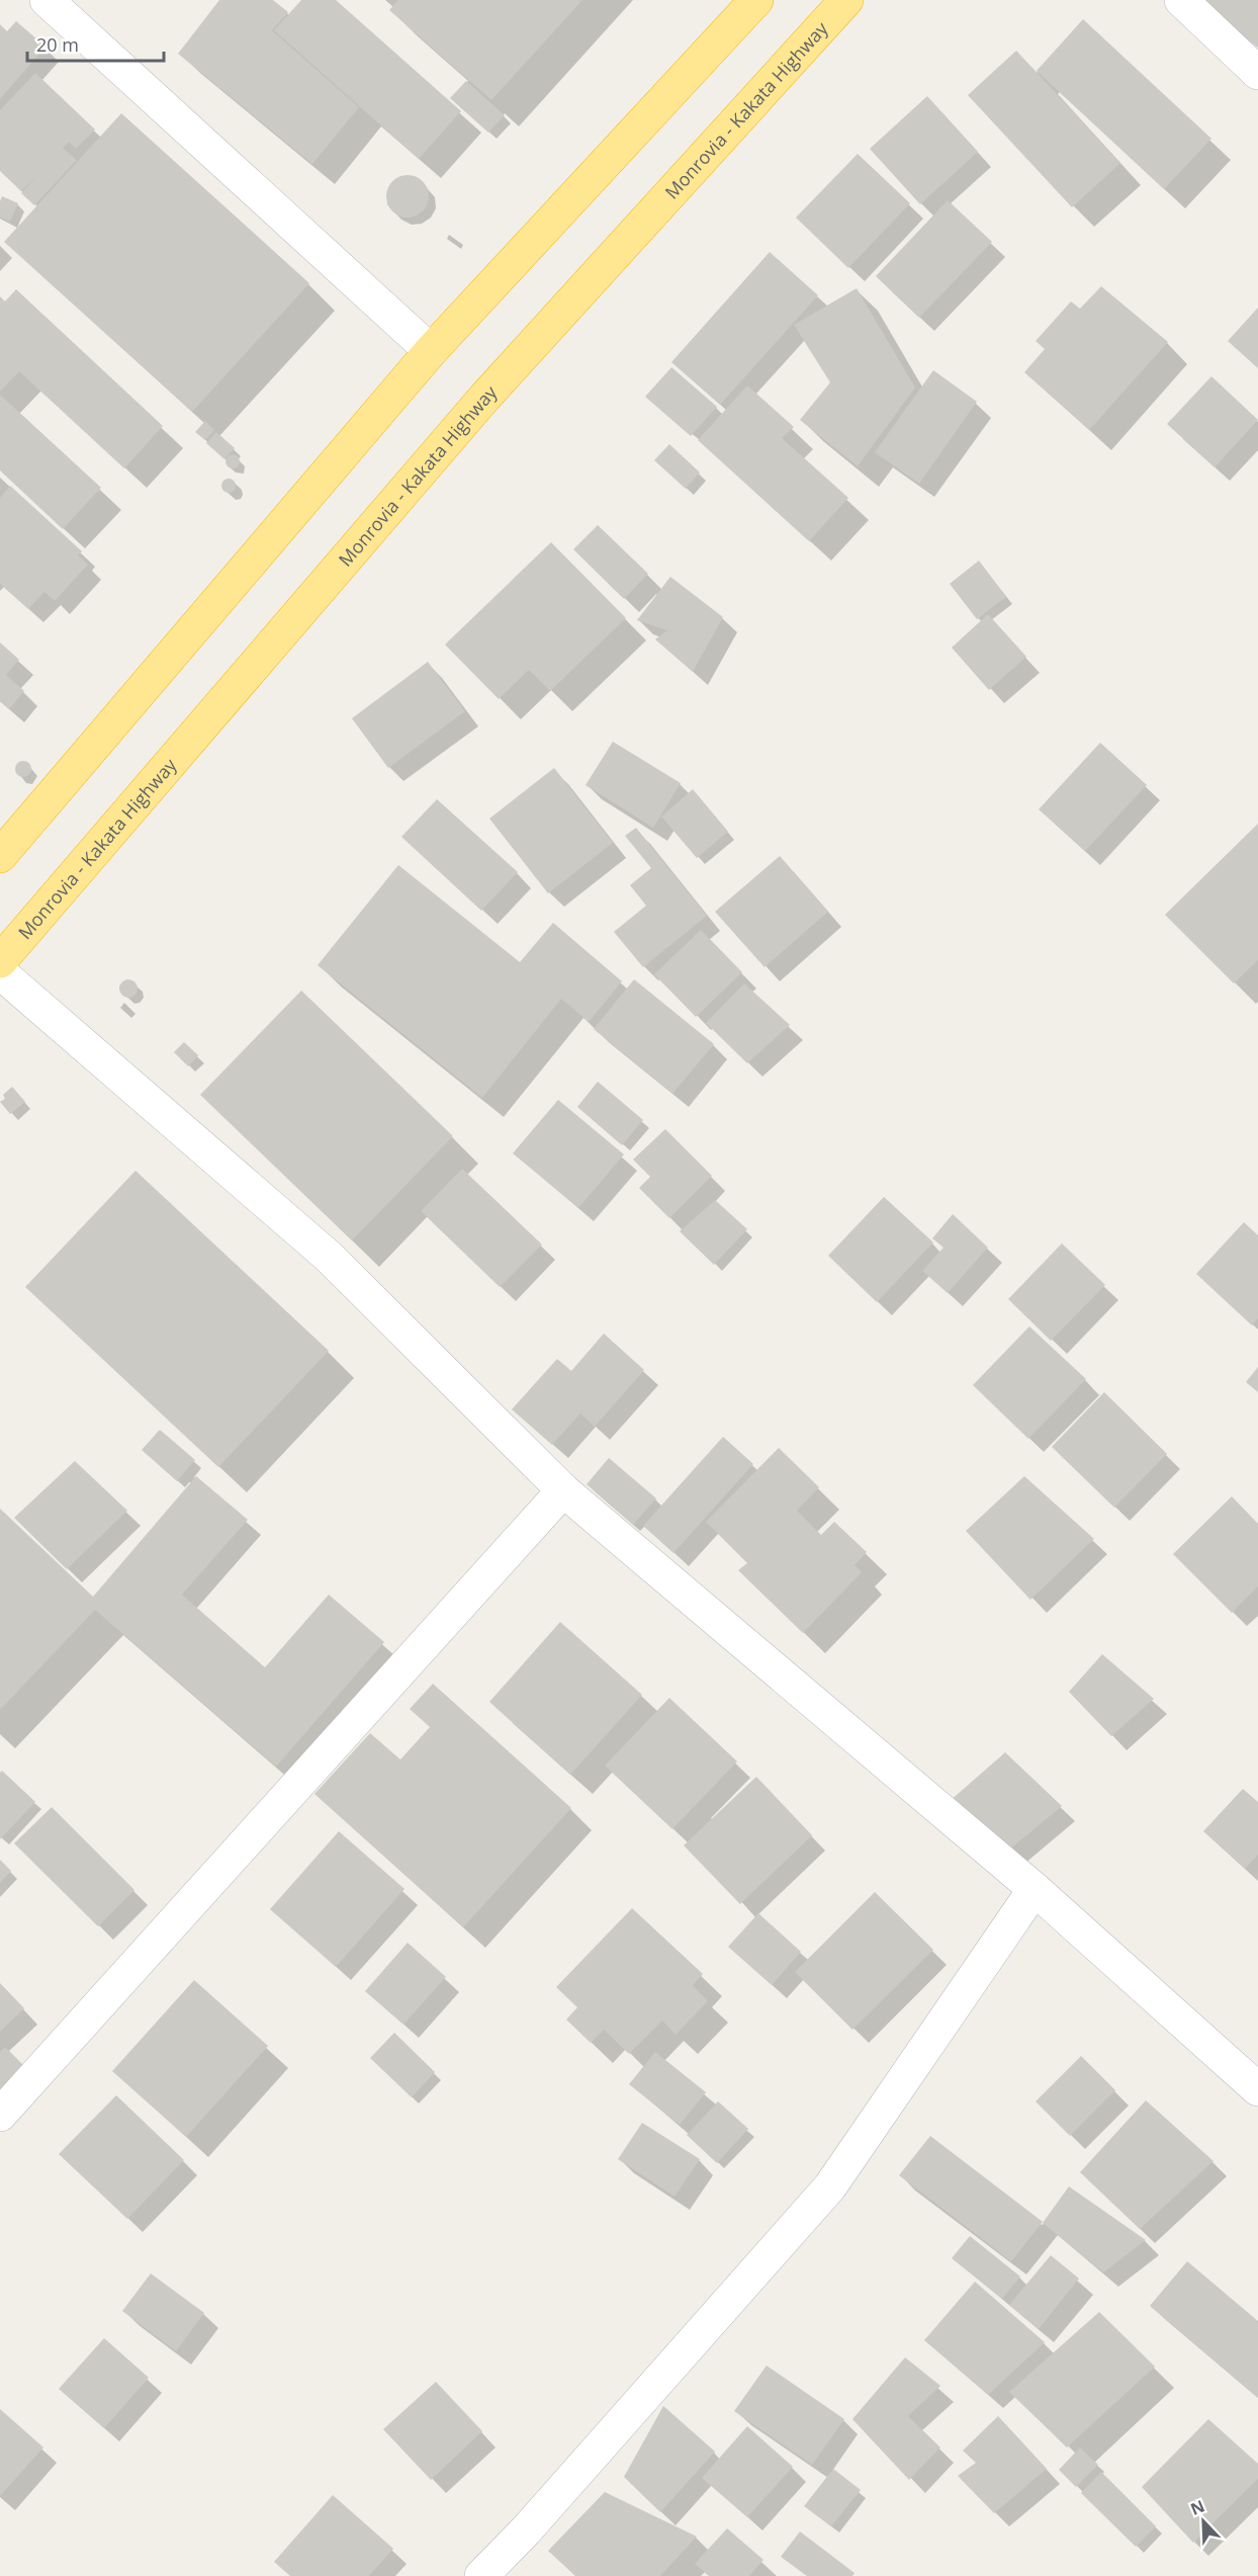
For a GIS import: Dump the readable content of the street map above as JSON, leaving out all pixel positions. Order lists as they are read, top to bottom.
{
  "streets": {
    "highway": ["Monrovia - Kakata Highway"]
  },
  "scale_bar": "20 m",
  "north": "top left"
}
